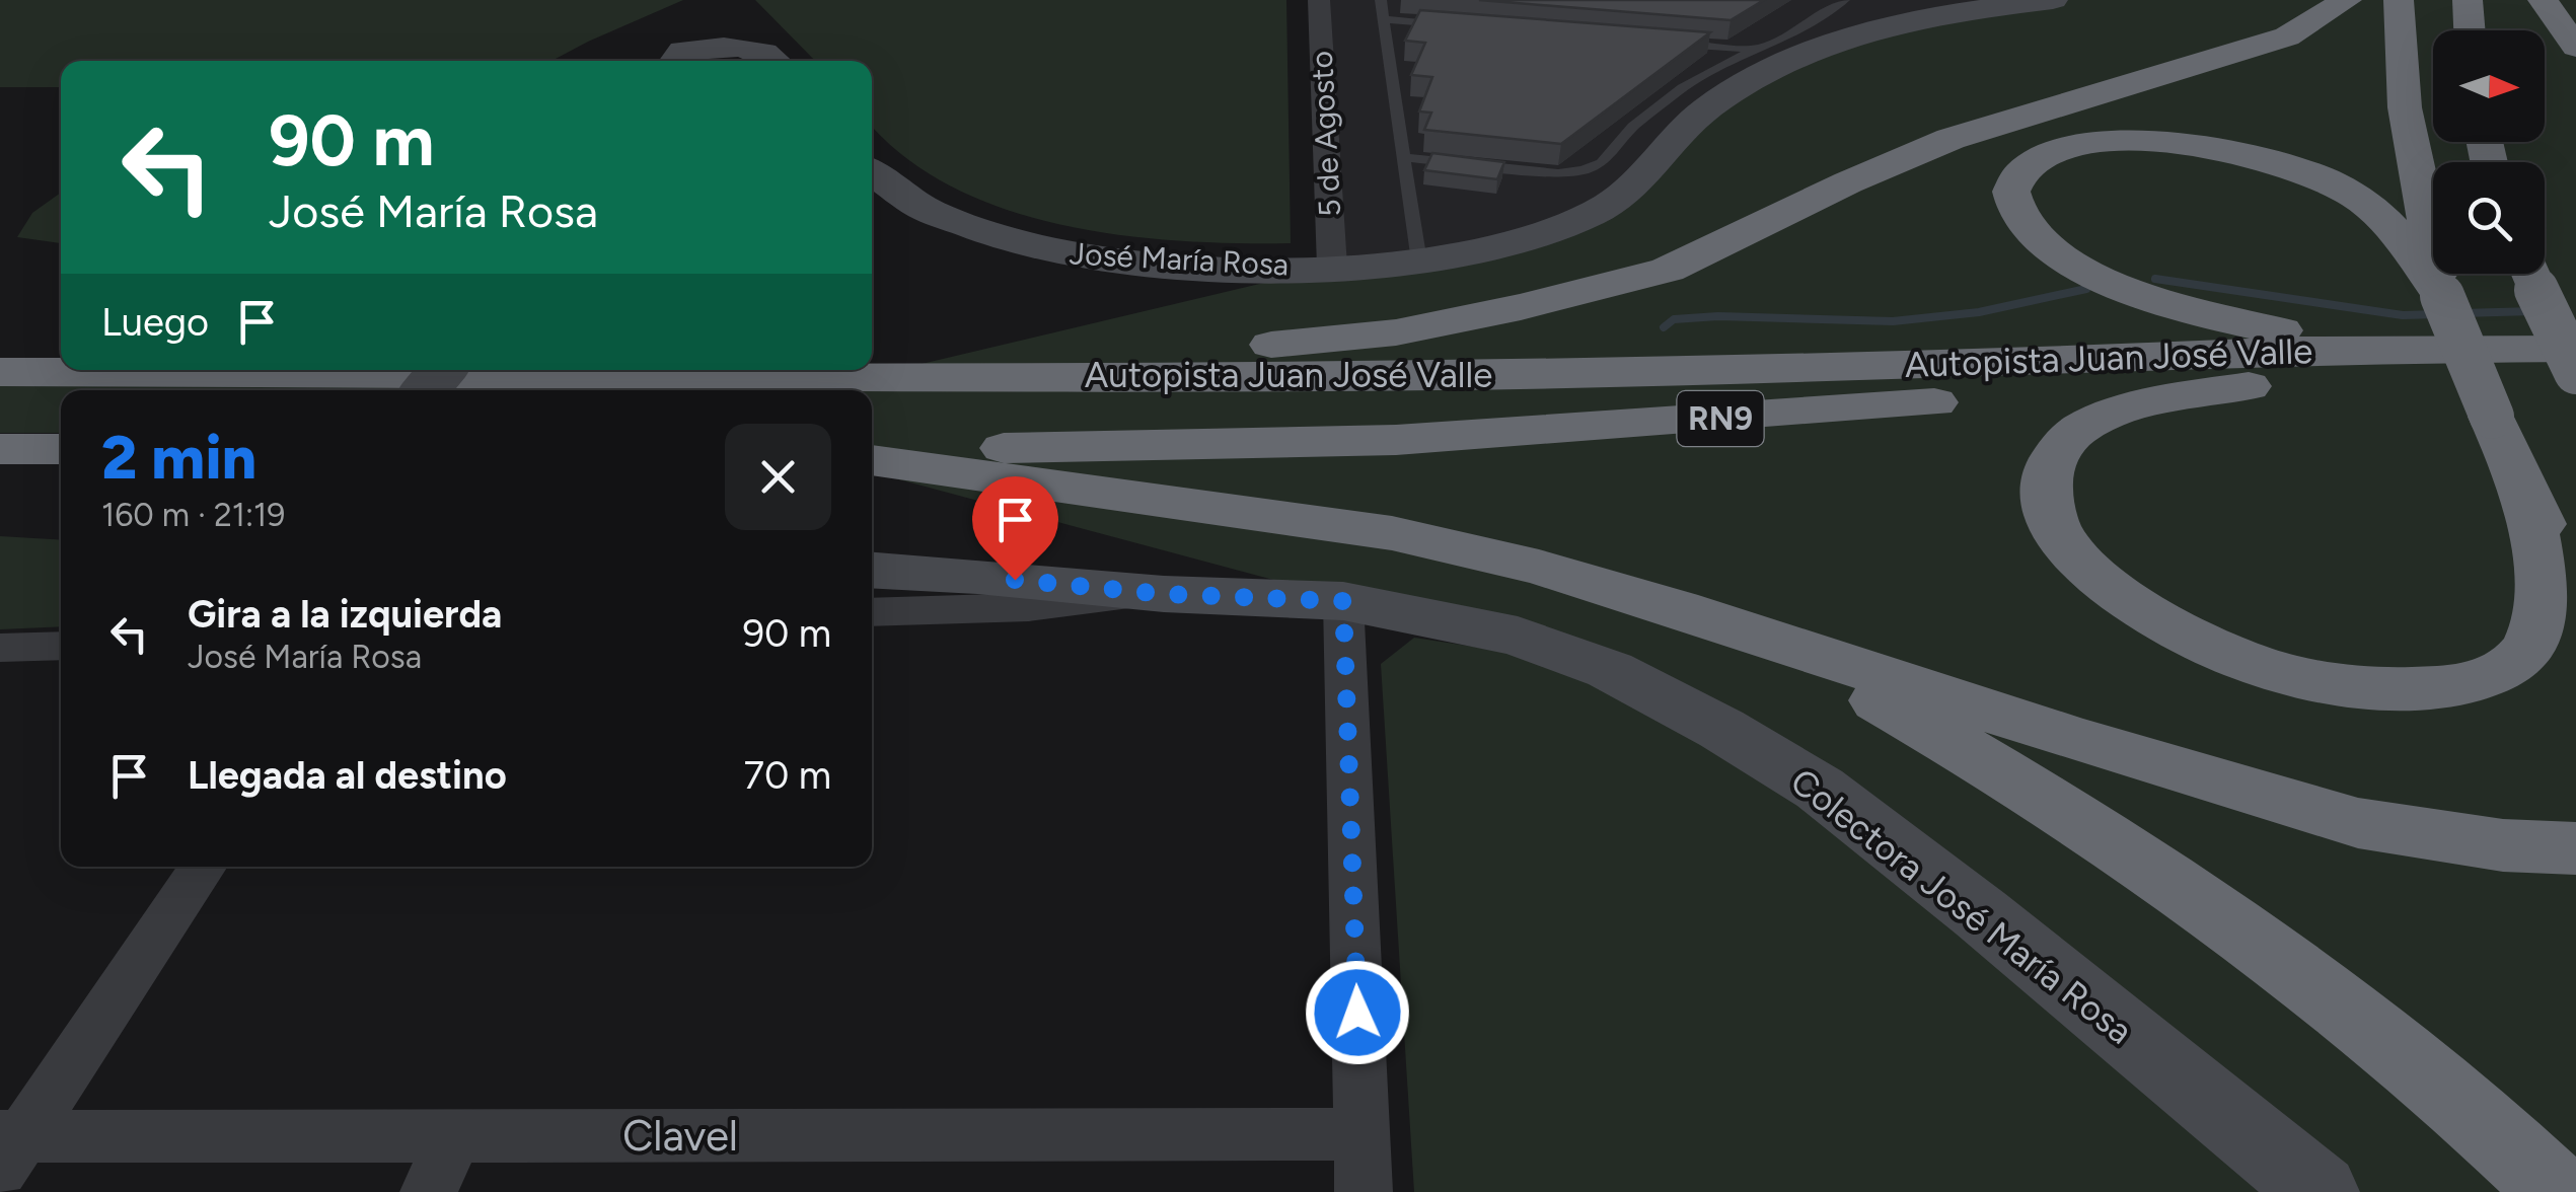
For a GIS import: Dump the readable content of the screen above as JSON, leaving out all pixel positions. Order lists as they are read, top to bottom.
{
  "streets": {
    "highway": ["Autopista Juan José Valle", "RN9"],
    "main road": ["José María Rosa", "Colectora José María Rosa"],
    "street": ["5 de Agosto", "Clavel"]
  },
  "crossings": [
    ["5 de Agosto", "José María Rosa"]
  ],
  "north": "right",
  "page": {
    "turn": ["90 m", "José María Rosa"],
    "then": "Luego",
    "heading": ["2 min", "160 m · 21:19"],
    "list": [
      {
        "name": "Gira a la izquierda",
        "note": "José María Rosa",
        "value": "90 m"
      },
      {
        "name": "Llegada al destino",
        "value": "70 m"
      }
    ]
  }
}
